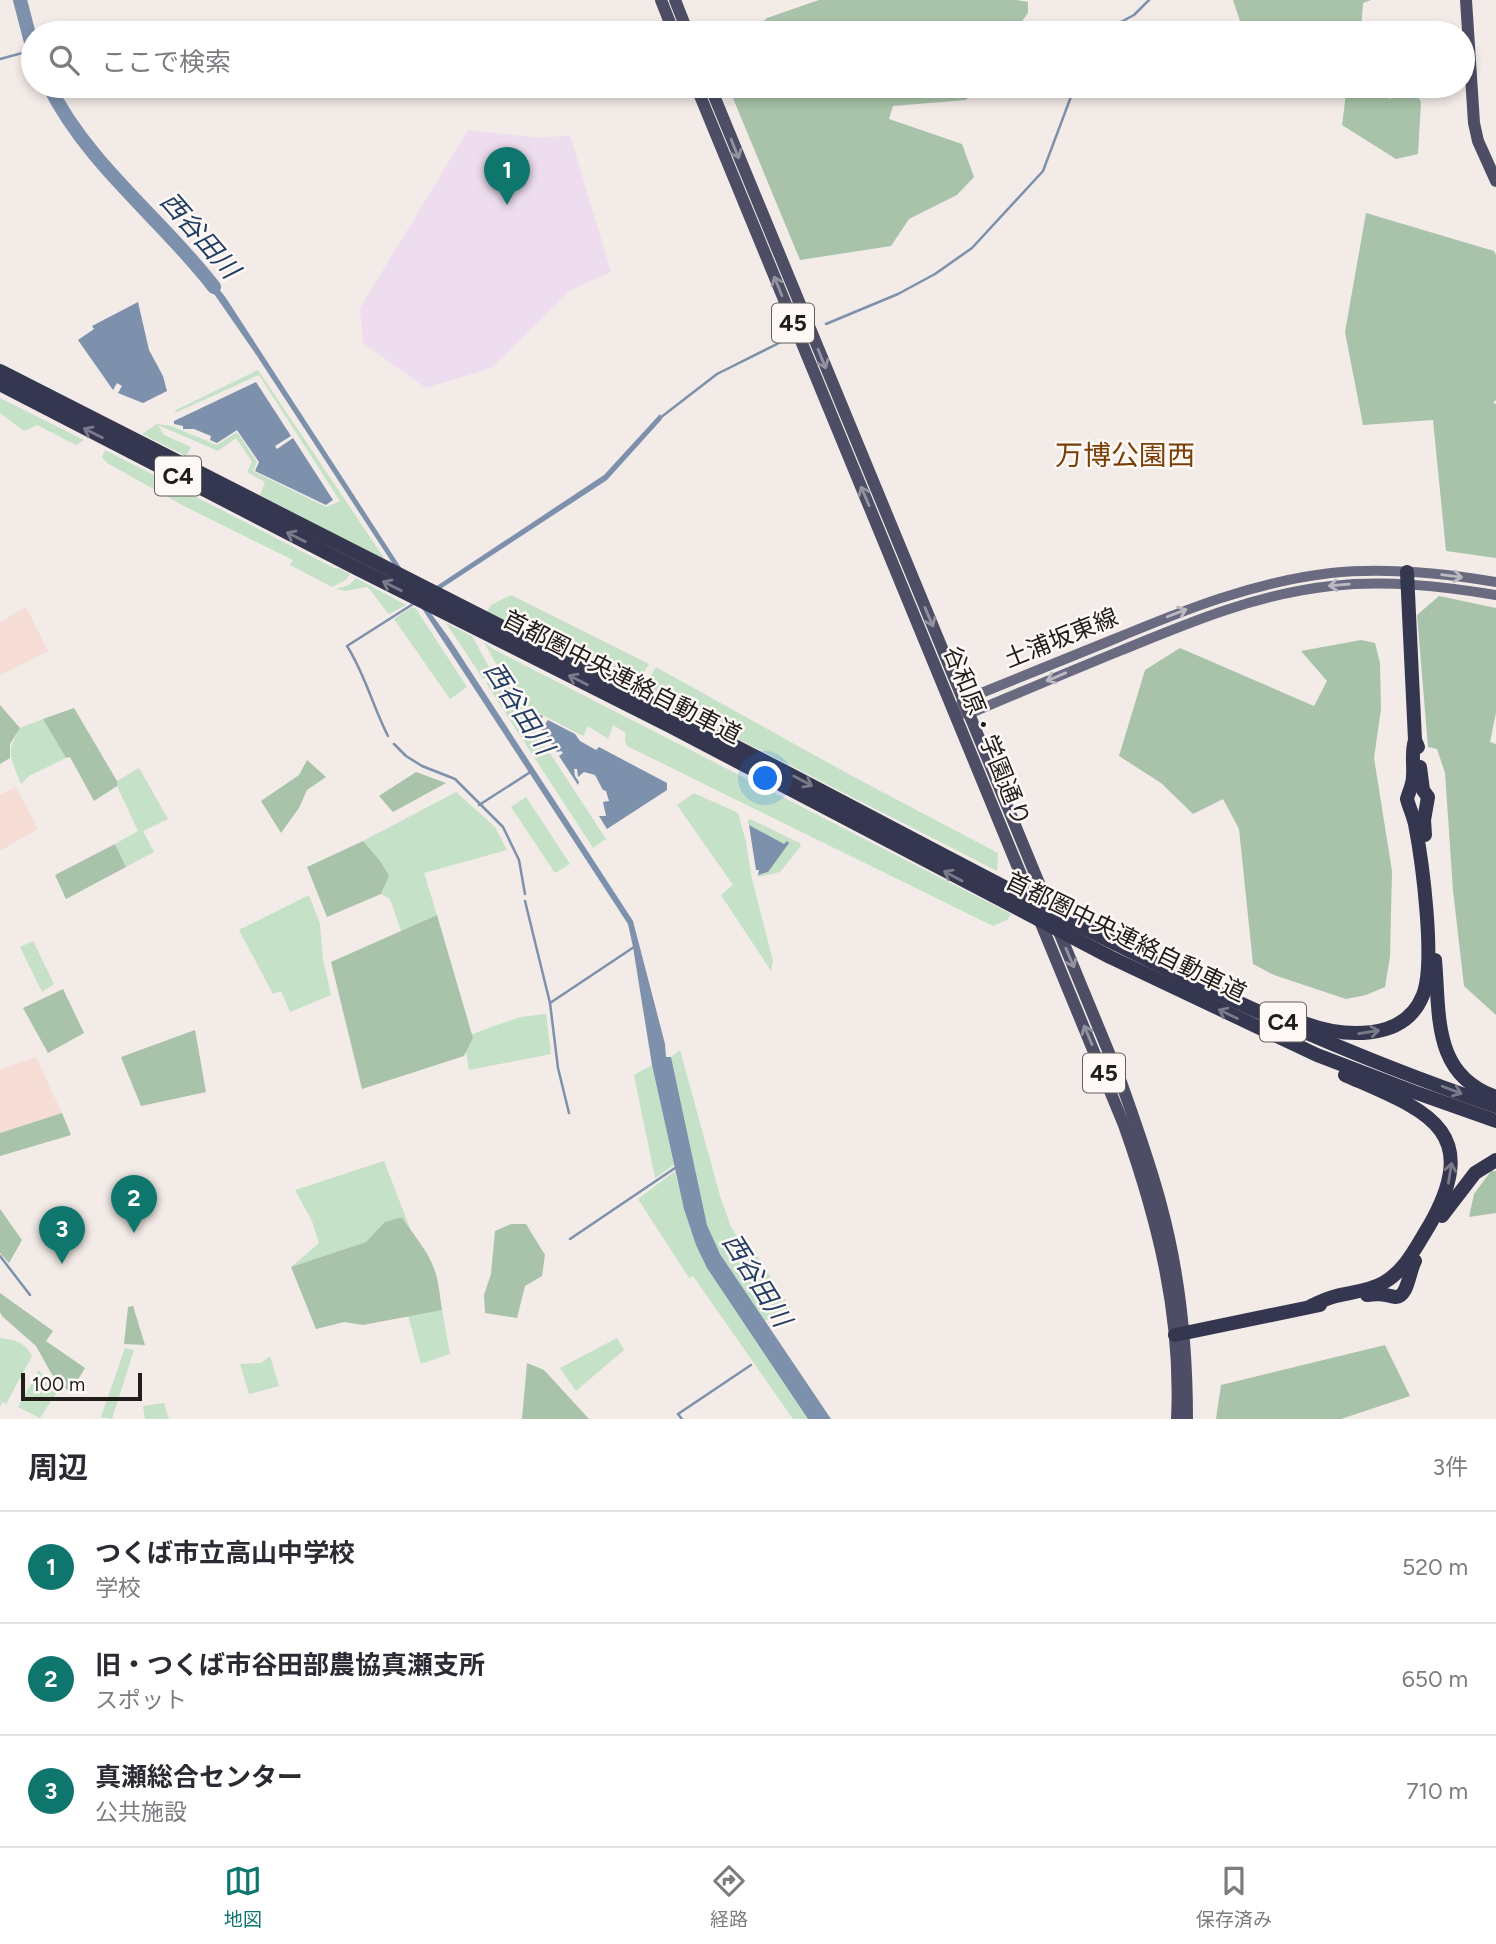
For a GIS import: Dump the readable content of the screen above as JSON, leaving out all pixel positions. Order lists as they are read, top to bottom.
{
  "streets": {
    "highway": ["C4", "首都圏中央連絡自動車道"],
    "main road": ["45", "土浦坂東線", "谷和原・学園通り"]
  },
  "crossings": [
    ["土浦坂東線", "谷和原・学園通り"]
  ],
  "districts": ["万博公園西"],
  "water": ["西谷田川"],
  "scale_bar": "100 m",
  "page": {
    "search": "ここで検索",
    "pins": ["1", "2", "3"],
    "scale": "100 m",
    "heading": ["周辺", "3件"],
    "list": [
      {
        "mark": "1",
        "name": "つくば市立高山中学校",
        "note": "学校",
        "value": "520 m"
      },
      {
        "mark": "2",
        "name": "旧・つくば市谷田部農協真瀬支所",
        "note": "スポット",
        "value": "650 m"
      },
      {
        "mark": "3",
        "name": "真瀬総合センター",
        "note": "公共施設",
        "value": "710 m"
      }
    ],
    "nav": ["地図", "経路", "保存済み"]
  }
}
